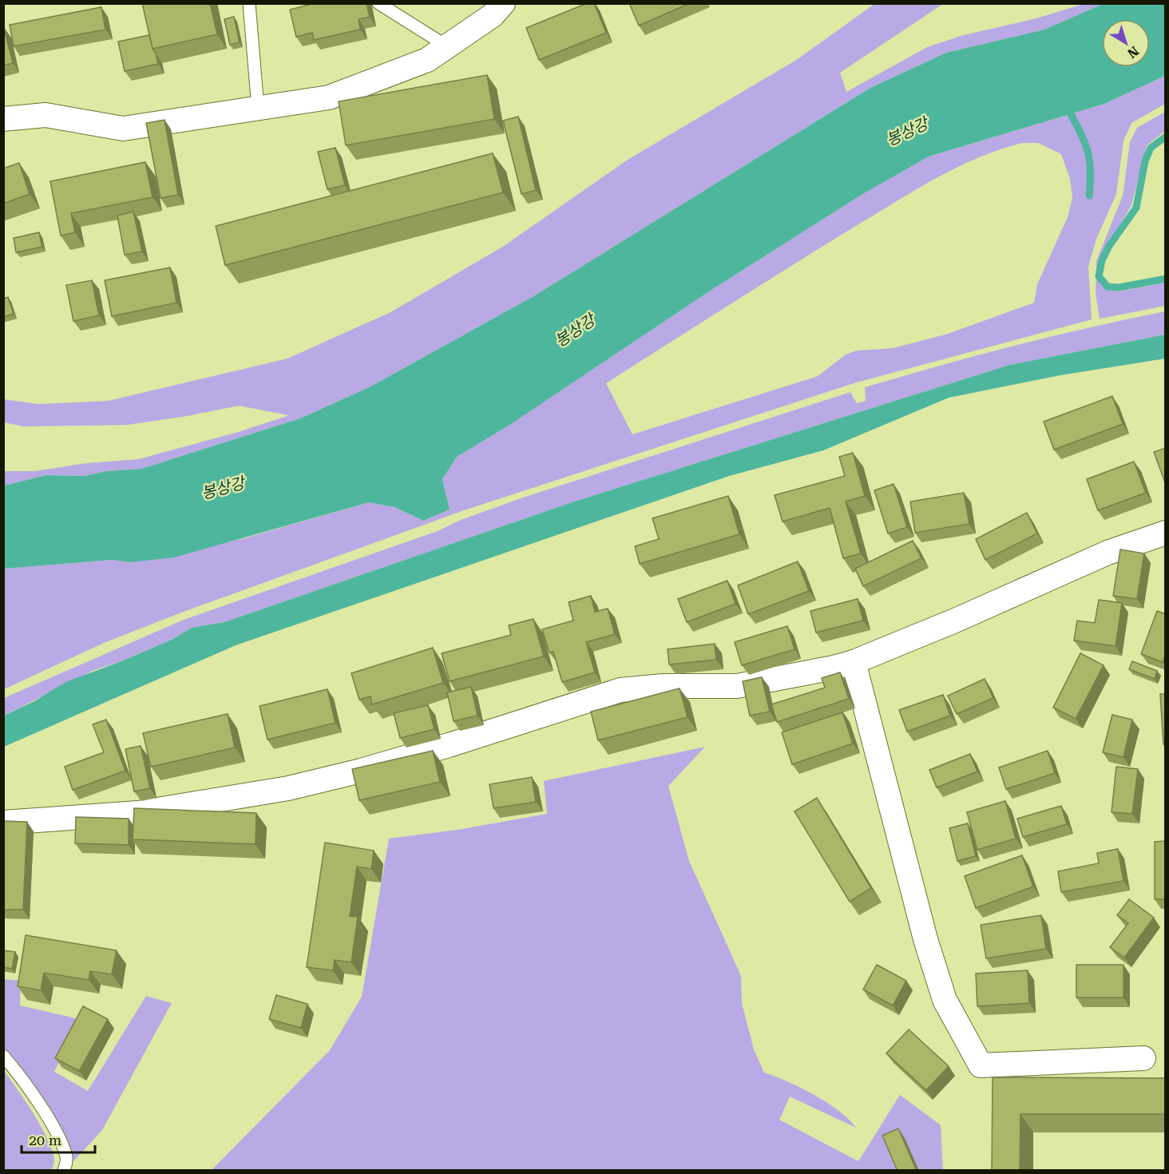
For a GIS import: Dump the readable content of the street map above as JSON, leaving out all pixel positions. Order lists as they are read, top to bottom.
{
  "water": ["봉상강"],
  "scale_bar": "20 m",
  "north": "bottom right"
}
